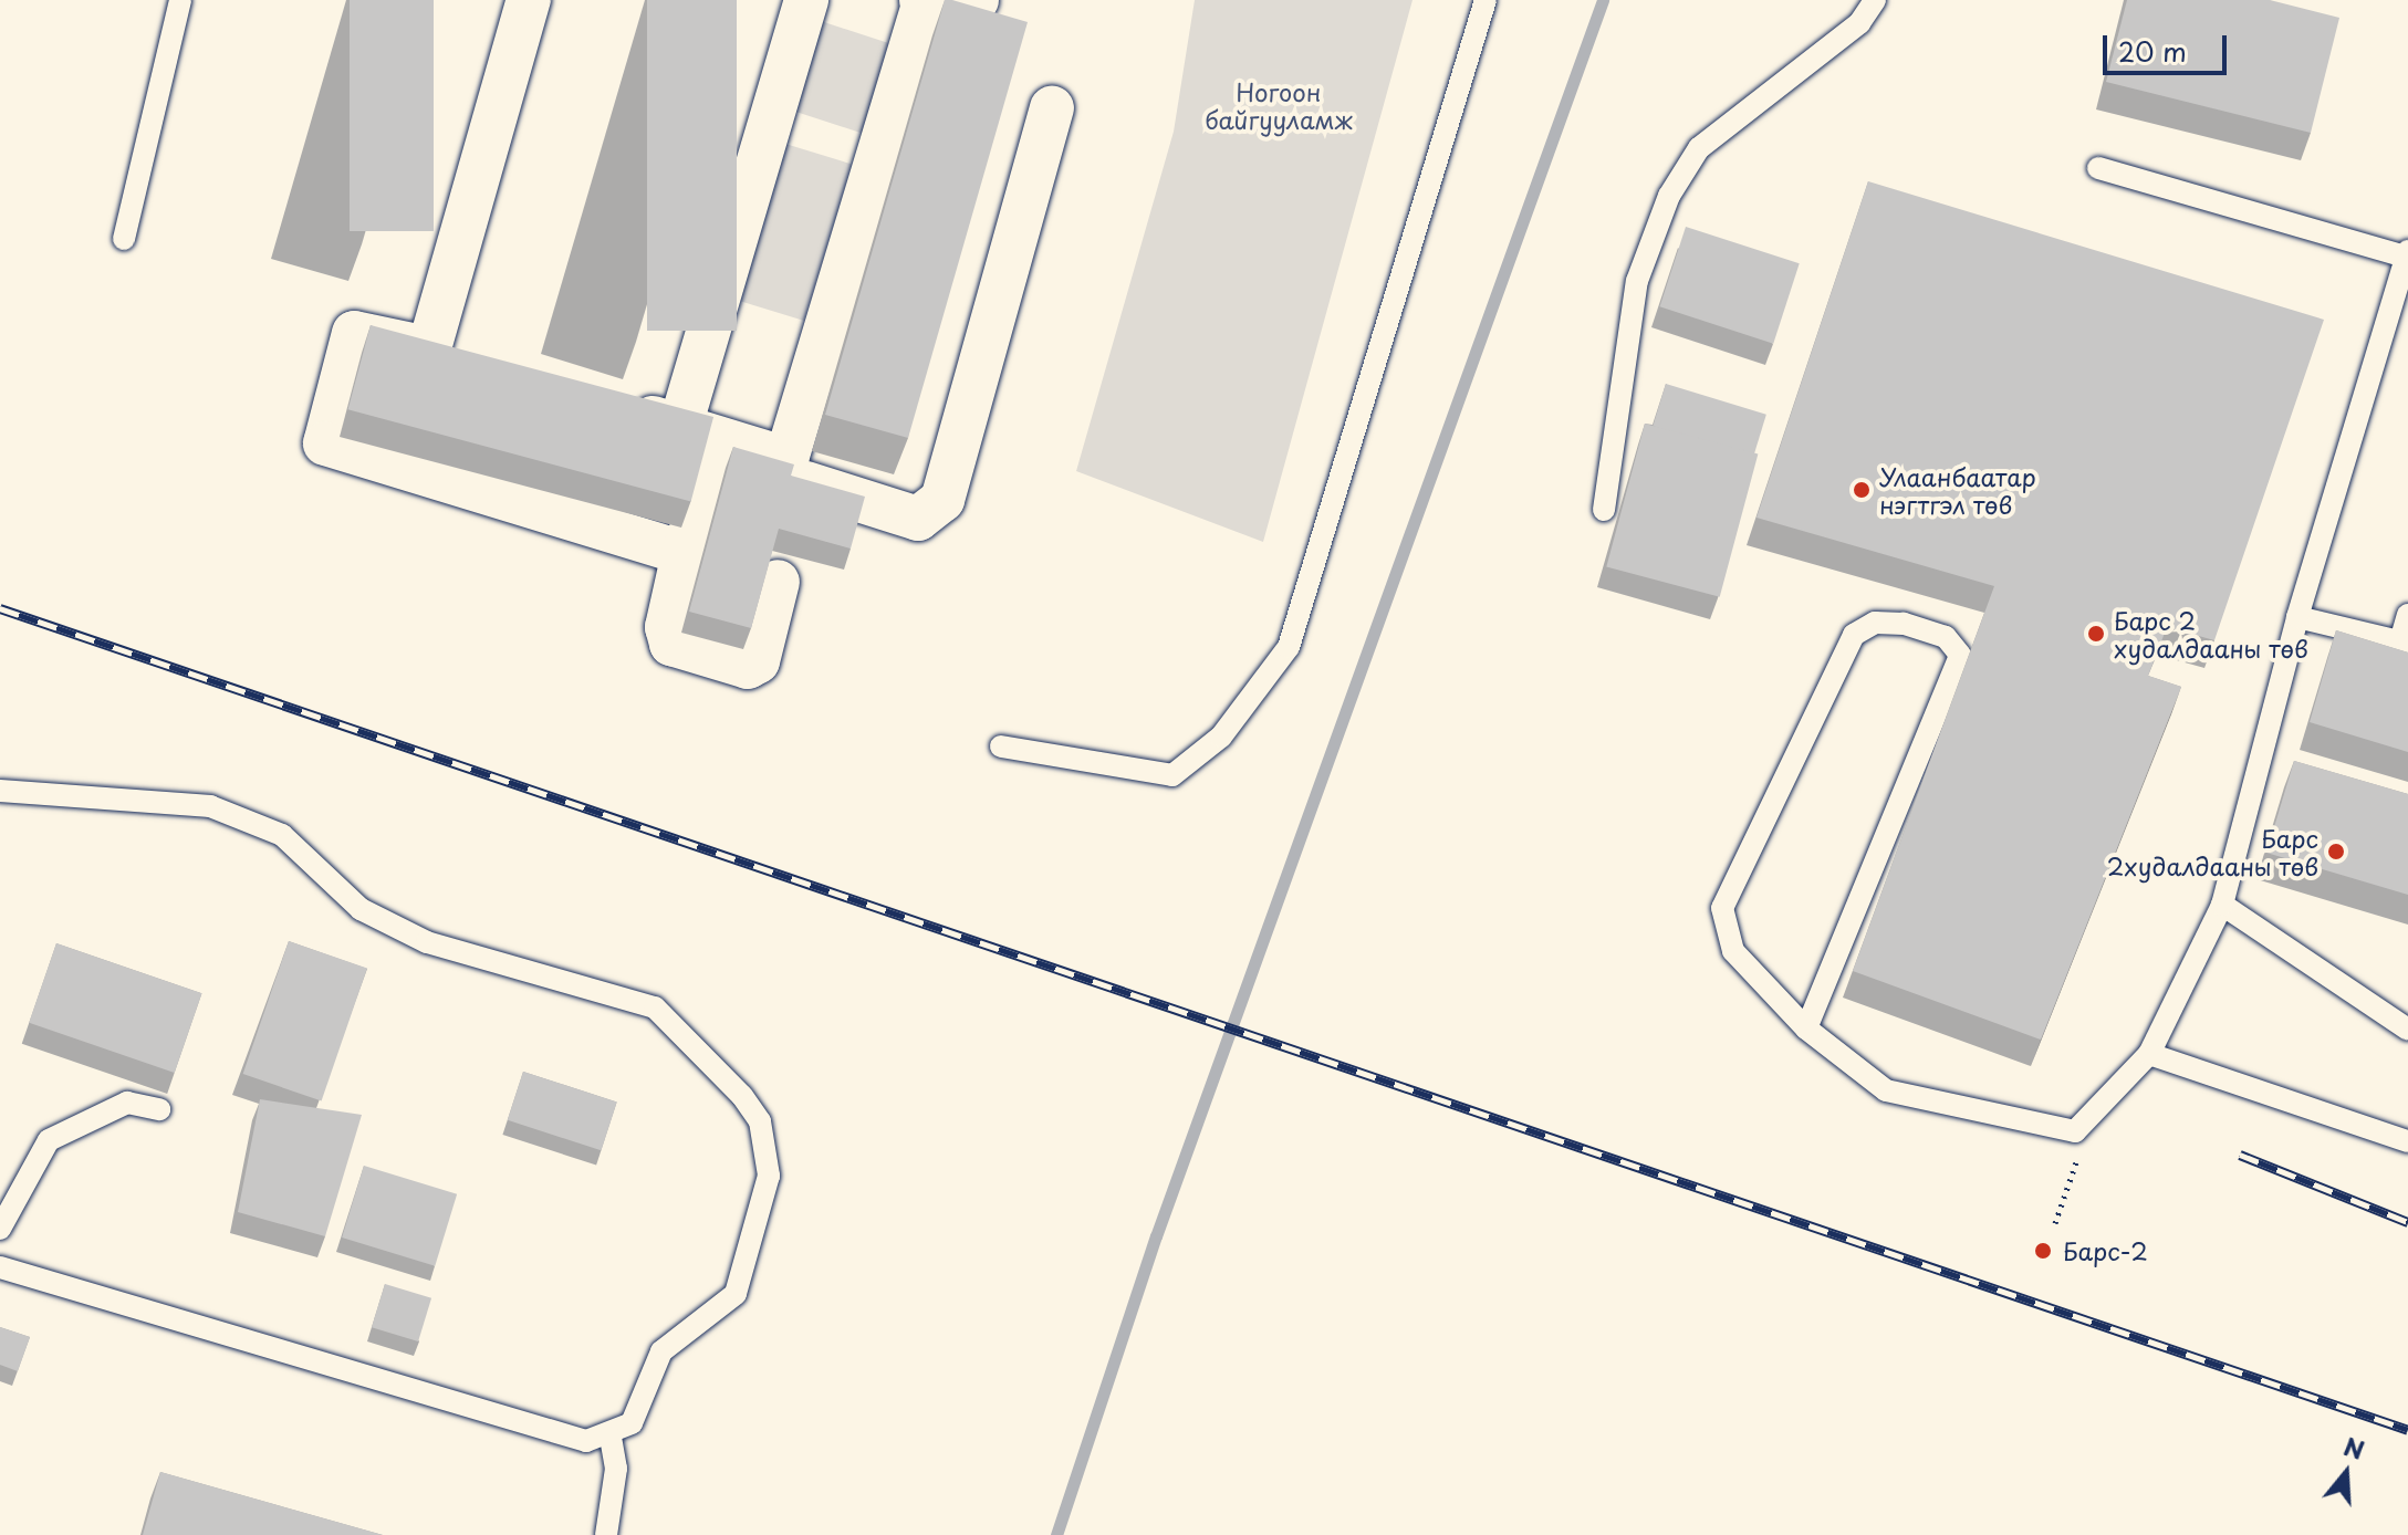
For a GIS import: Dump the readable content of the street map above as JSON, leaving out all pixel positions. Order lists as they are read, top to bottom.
{
  "parks": ["Ногоон байгууламж"],
  "places": [
    "Улаанбаатар нэгтгэл төв",
    "Барс 2 худалдааны төв",
    "Барс 2худалдааны төв",
    "Барс-2"
  ],
  "scale_bar": "20 m",
  "north": "top"
}
